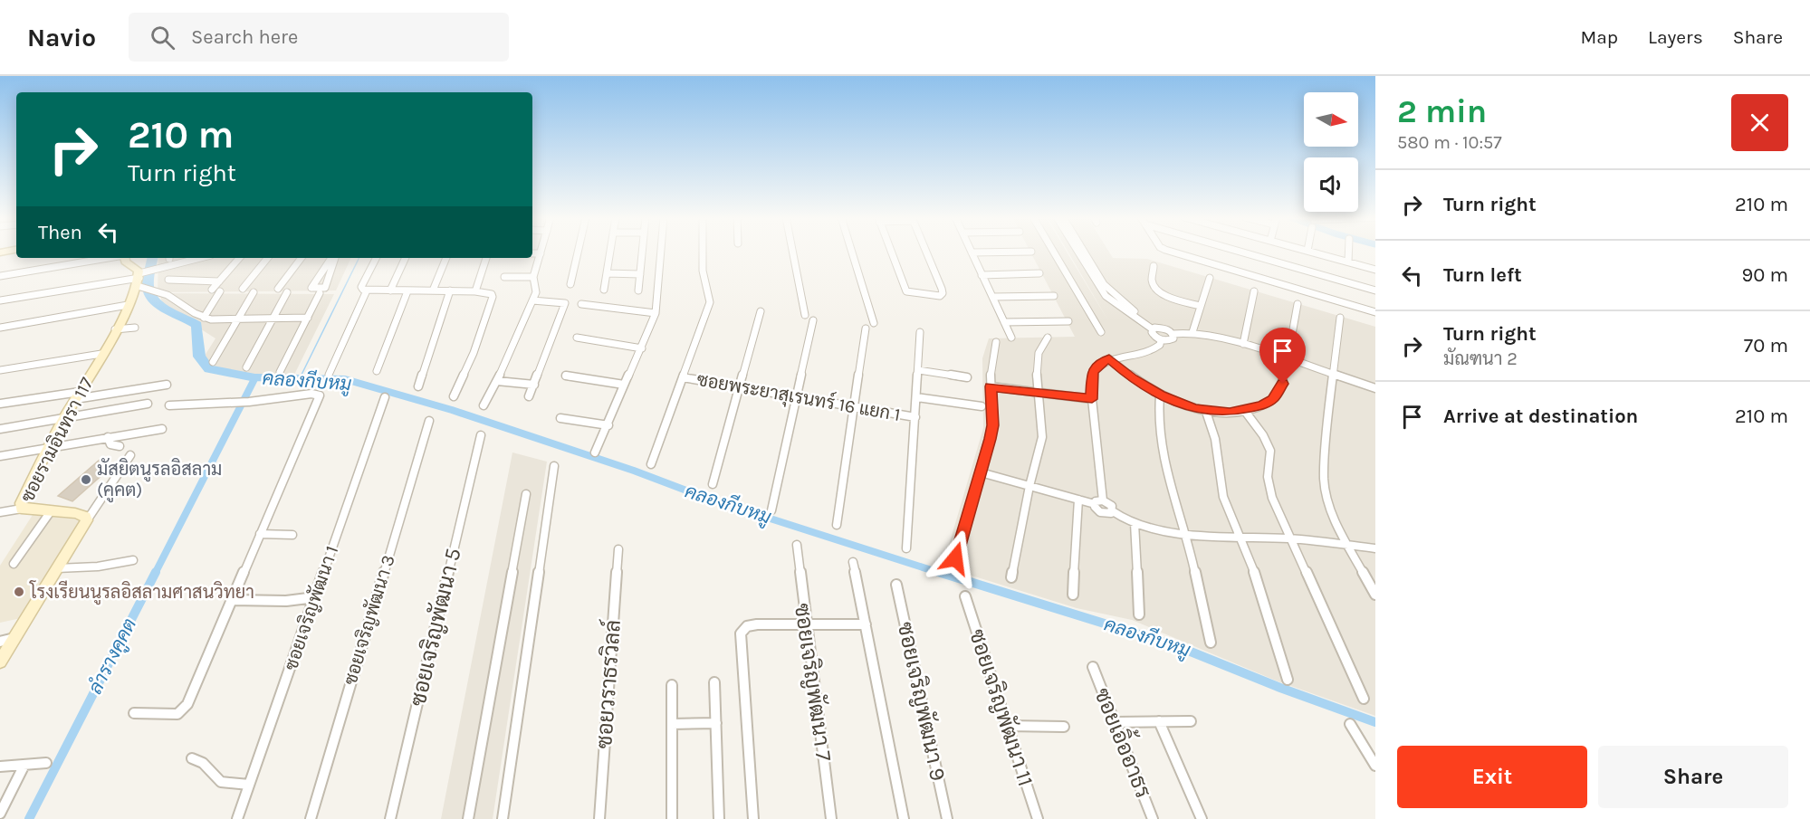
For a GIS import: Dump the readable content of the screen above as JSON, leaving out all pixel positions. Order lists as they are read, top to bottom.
{
  "streets": {
    "street": [
      "ซอยพระยาสุเรนทร์ 16 แยก 1",
      "ซอยรามอินทรา 117",
      "ซอยเจริญพัฒนา 1",
      "ซอยเจริญพัฒนา 3",
      "ซอยเจริญพัฒนา 5",
      "ซอยเจริญพัฒนา 7",
      "ซอยวราธรวิลล์",
      "ซอยเจริญพัฒนา 9",
      "ซอยเจริญพัฒนา 11",
      "ซอยเอิ้ออาธร"
    ]
  },
  "water": ["คลองกีบหมู", "ลำรางคูคต"],
  "places": ["มัสยิตนูรลอิสลาม (คูคต)", "โรงเรียนนูรลอิสลามศาสนวิทยา"],
  "north": "right",
  "page": {
    "header": "Navio",
    "search": "Search here",
    "nav": ["Map", "Layers", "Share"],
    "heading": ["2 min", "580 m · 10:57"],
    "turn": ["210 m", "Turn right"],
    "list": [
      {
        "name": "Turn right",
        "value": "210 m"
      },
      {
        "name": "Turn left",
        "value": "90 m"
      },
      {
        "name": "Turn right",
        "note": "มัณฑนา 2",
        "value": "70 m"
      },
      {
        "name": "Arrive at destination",
        "value": "210 m"
      }
    ],
    "then": "Then",
    "buttons": ["Exit", "Share"]
  }
}
